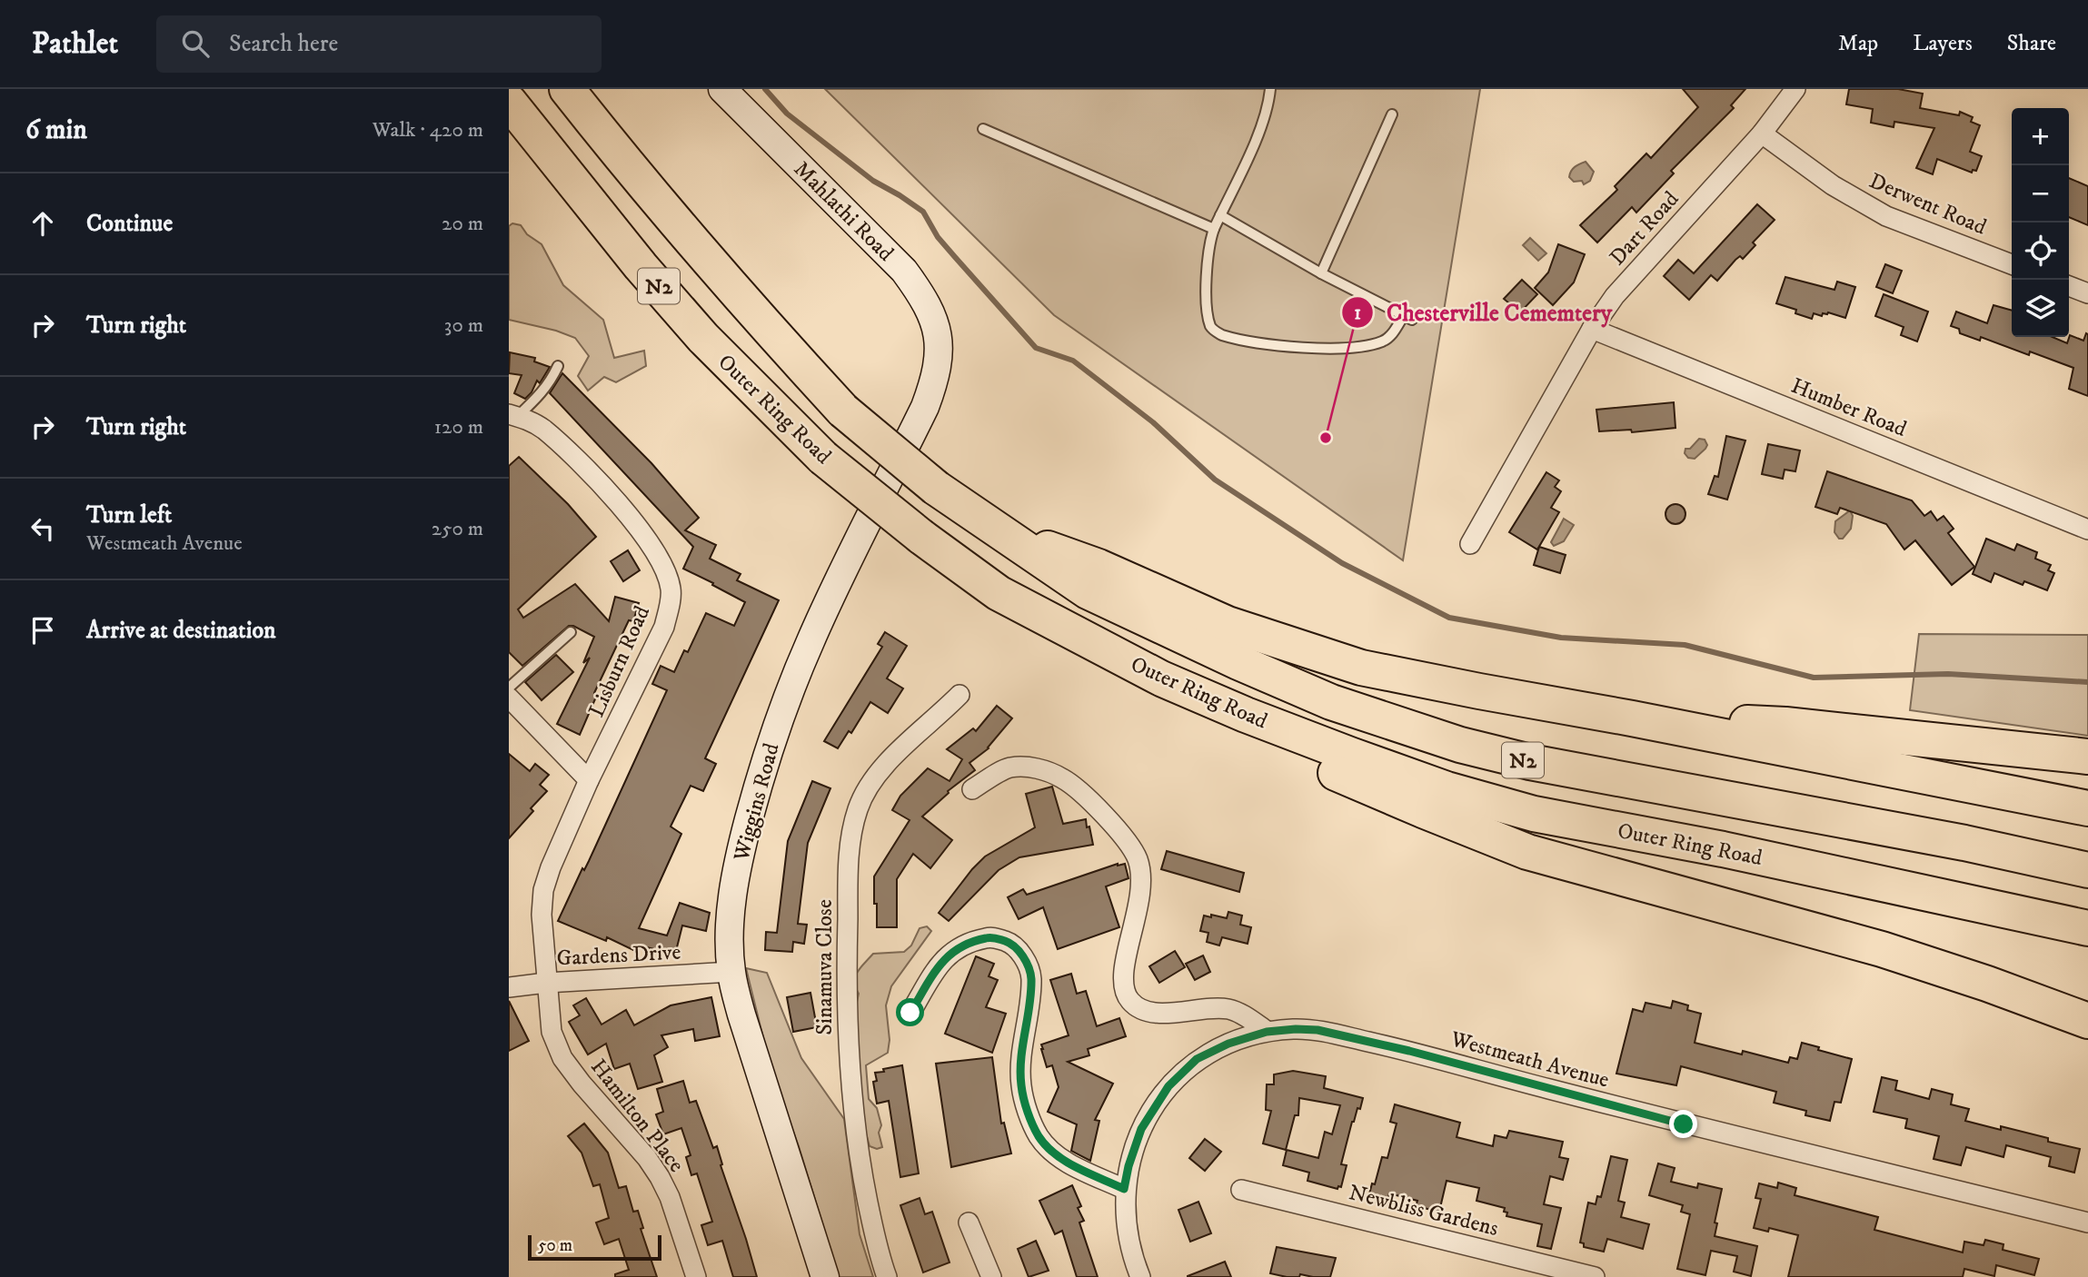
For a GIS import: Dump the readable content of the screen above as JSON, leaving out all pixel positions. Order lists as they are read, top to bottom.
{
  "streets": {
    "highway": ["N2", "Outer Ring Road"],
    "street": [
      "Derwent Road",
      "Mahlathi Road",
      "Dart Road",
      "Humber Road",
      "Lisburn Road",
      "Wiggins Road",
      "Gardens Drive",
      "Sinamuva Close",
      "Westmeath Avenue",
      "Hamilton Place",
      "Newbliss Gardens"
    ]
  },
  "crossings": [
    ["Derwent Road", "Dart Road"],
    ["Mahlathi Road", "Wiggins Road"],
    ["Dart Road", "Humber Road"],
    ["Lisburn Road", "Gardens Drive"],
    ["Lisburn Road", "Hamilton Place"],
    ["Wiggins Road", "Gardens Drive"],
    ["Gardens Drive", "Hamilton Place"]
  ],
  "places": ["Chesterville Cememtery"],
  "scale_bar": "50 m",
  "page": {
    "header": "Pathlet",
    "search": "Search here",
    "nav": ["Map", "Layers", "Share"],
    "heading": ["6 min", "Walk · 420 m"],
    "map_buttons": ["+", "−"],
    "list": [
      ["Continue", "20 m"],
      ["Turn right", "30 m"],
      ["Turn right", "120 m"],
      ["Turn left", "Westmeath Avenue", "250 m"],
      "Arrive at destination"
    ],
    "scale": "50 m"
  }
}
